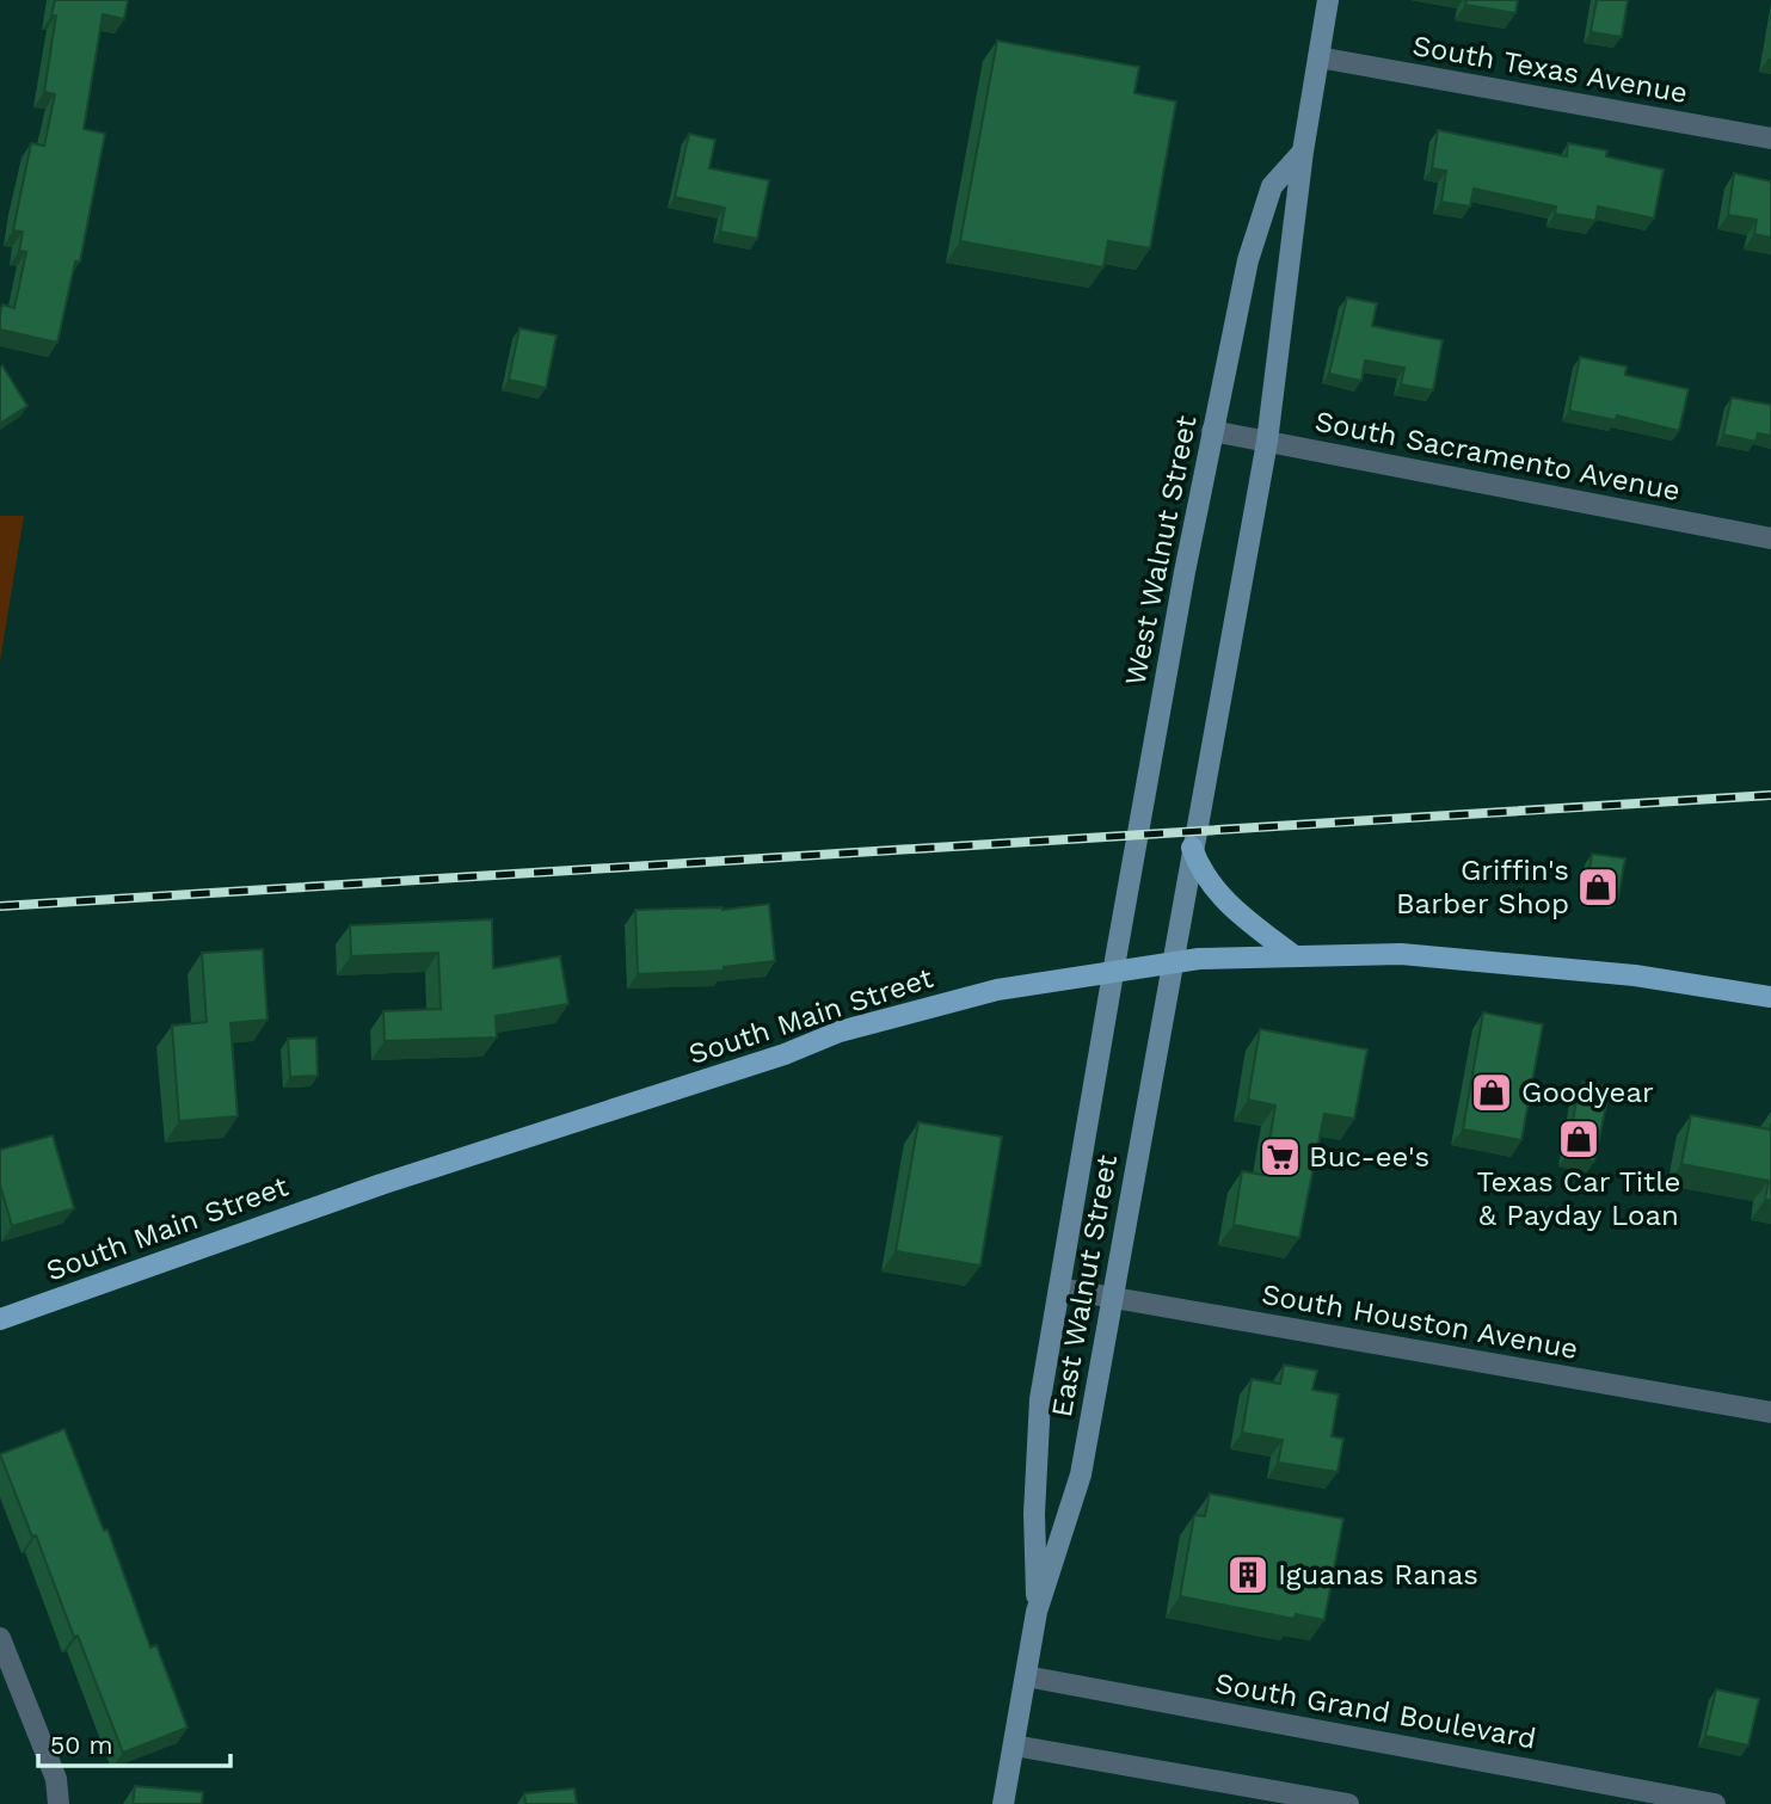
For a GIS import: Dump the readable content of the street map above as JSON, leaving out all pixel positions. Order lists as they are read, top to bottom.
{
  "streets": {
    "main road": ["South Main Street"],
    "street": [
      "South Texas Avenue",
      "South Sacramento Avenue",
      "West Walnut Street",
      "East Walnut Street",
      "South Houston Avenue",
      "South Grand Boulevard"
    ]
  },
  "crossings": [
    ["South Sacramento Avenue", "West Walnut Street"],
    ["West Walnut Street", "South Main Street"],
    ["West Walnut Street", "East Walnut Street"],
    ["South Main Street", "East Walnut Street"],
    ["East Walnut Street", "South Houston Avenue"],
    ["East Walnut Street", "South Grand Boulevard"]
  ],
  "places": {
    "shop": ["Griffin's Barber Shop", "Goodyear", "Texas Car Title & Payday Loan"],
    "supermarket": ["Buc-ee's"],
    "building": ["Iguanas Ranas"]
  },
  "scale_bar": "50 m"
}
